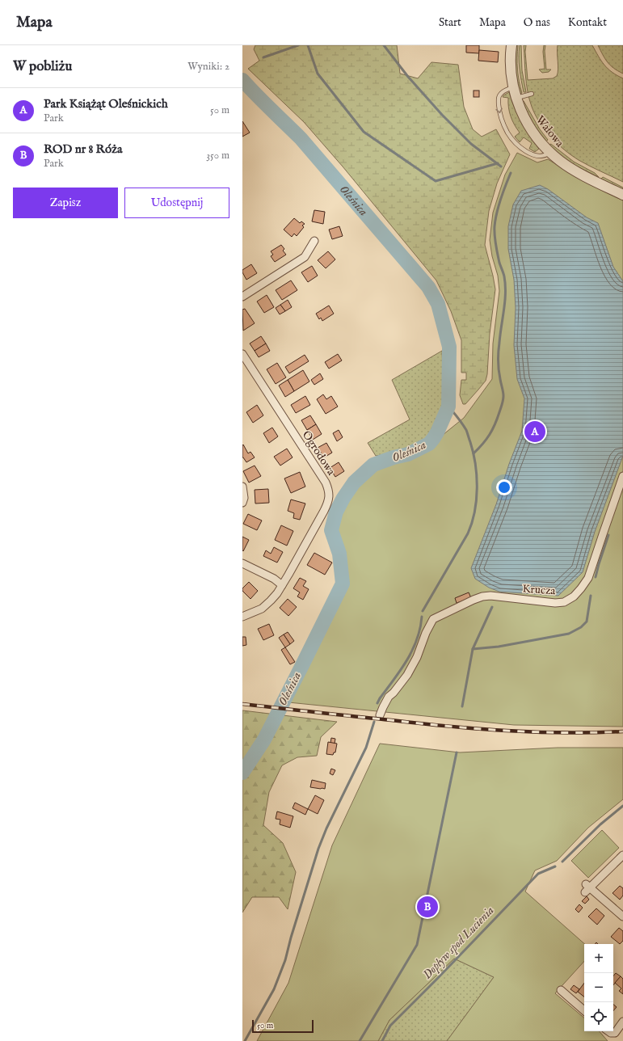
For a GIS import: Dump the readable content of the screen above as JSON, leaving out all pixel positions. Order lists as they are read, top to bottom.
{
  "streets": {
    "street": ["Wałowa", "Ogrodowa", "Krucza"]
  },
  "water": ["Oleśnica", "Dopływ spod Lucienia"],
  "scale_bar": "50 m",
  "page": {
    "header": "Mapa",
    "nav": [
      "Start",
      "Mapa",
      "O nas",
      "Kontakt"
    ],
    "heading": ["W pobliżu", "Wyniki: 2"],
    "list": [
      {
        "mark": "A",
        "name": "Park Książąt Oleśnickich",
        "note": "Park",
        "value": "50 m"
      },
      {
        "mark": "B",
        "name": "ROD nr 8 Róża",
        "note": "Park",
        "value": "350 m"
      }
    ],
    "buttons": ["Zapisz", "Udostępnij"],
    "pins": ["A", "B"],
    "map_buttons": ["+", "−"],
    "scale": "50 m"
  }
}
